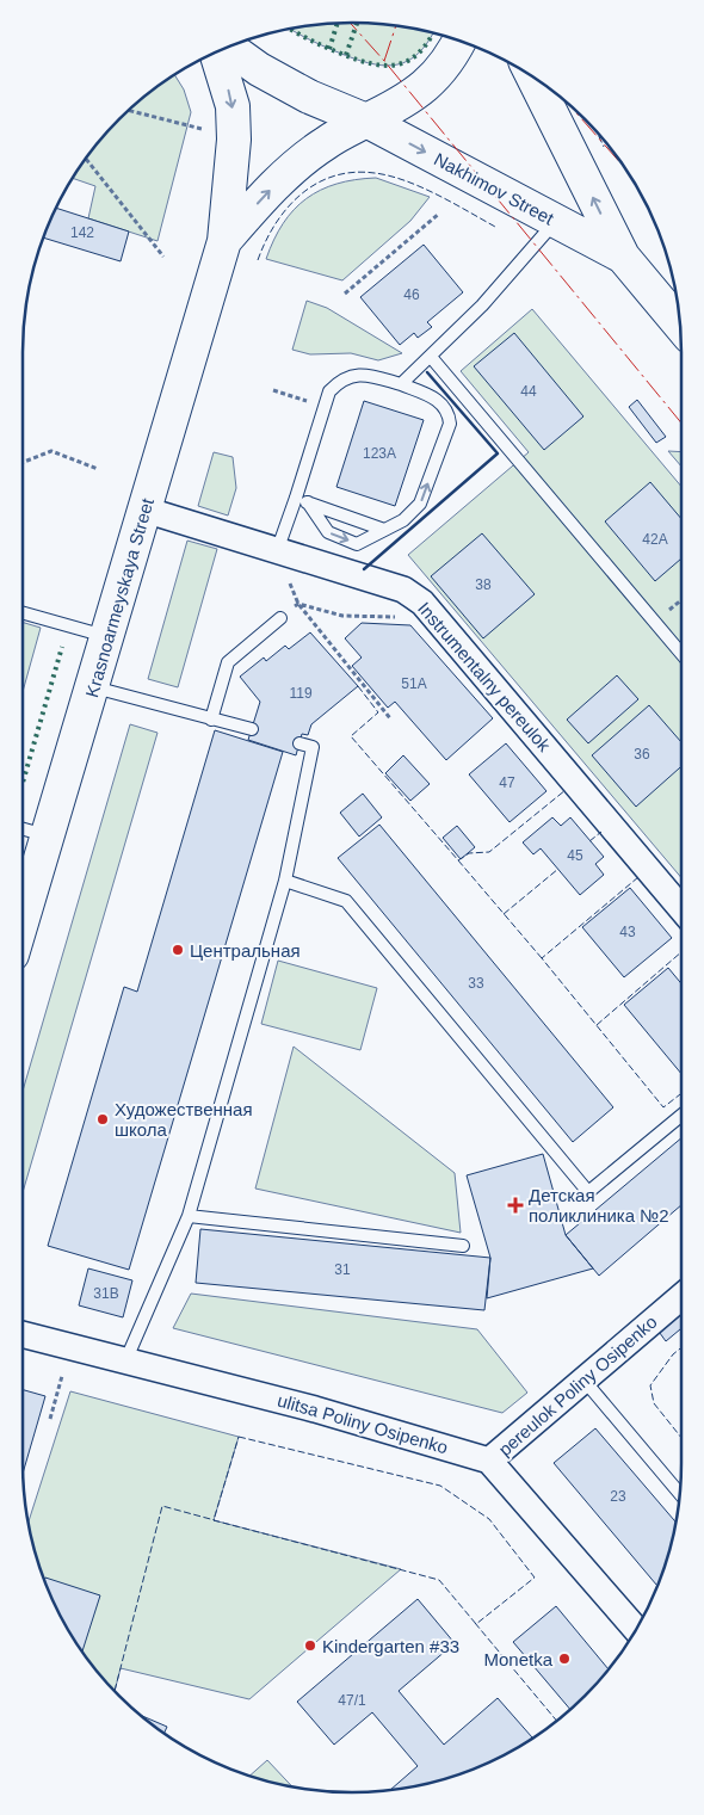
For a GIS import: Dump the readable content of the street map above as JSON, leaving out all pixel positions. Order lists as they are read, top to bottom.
{
  "streets": {
    "main road": ["Nakhimov Street", "Krasnoarmeyskaya Street"],
    "street": ["Instrumentalny pereulok", "pereulok Poliny Osipenko", "ulitsa Poliny Osipenko"]
  },
  "crossings": [
    ["Nakhimov Street", "Krasnoarmeyskaya Street"],
    ["Krasnoarmeyskaya Street", "Instrumentalny pereulok"],
    ["pereulok Poliny Osipenko", "ulitsa Poliny Osipenko"]
  ],
  "places": {
    "other": [
      "Центральная",
      "Художественная школа",
      "Kindergarten #33",
      "Monetka"
    ],
    "health": ["Детская поликлиника №2"]
  },
  "house_numbers": [
    "142",
    "46",
    "44",
    "123А",
    "42А",
    "38",
    "51А",
    "119",
    "36",
    "47",
    "45",
    "43",
    "33",
    "31",
    "31В",
    "23",
    "47/1"
  ]
}
